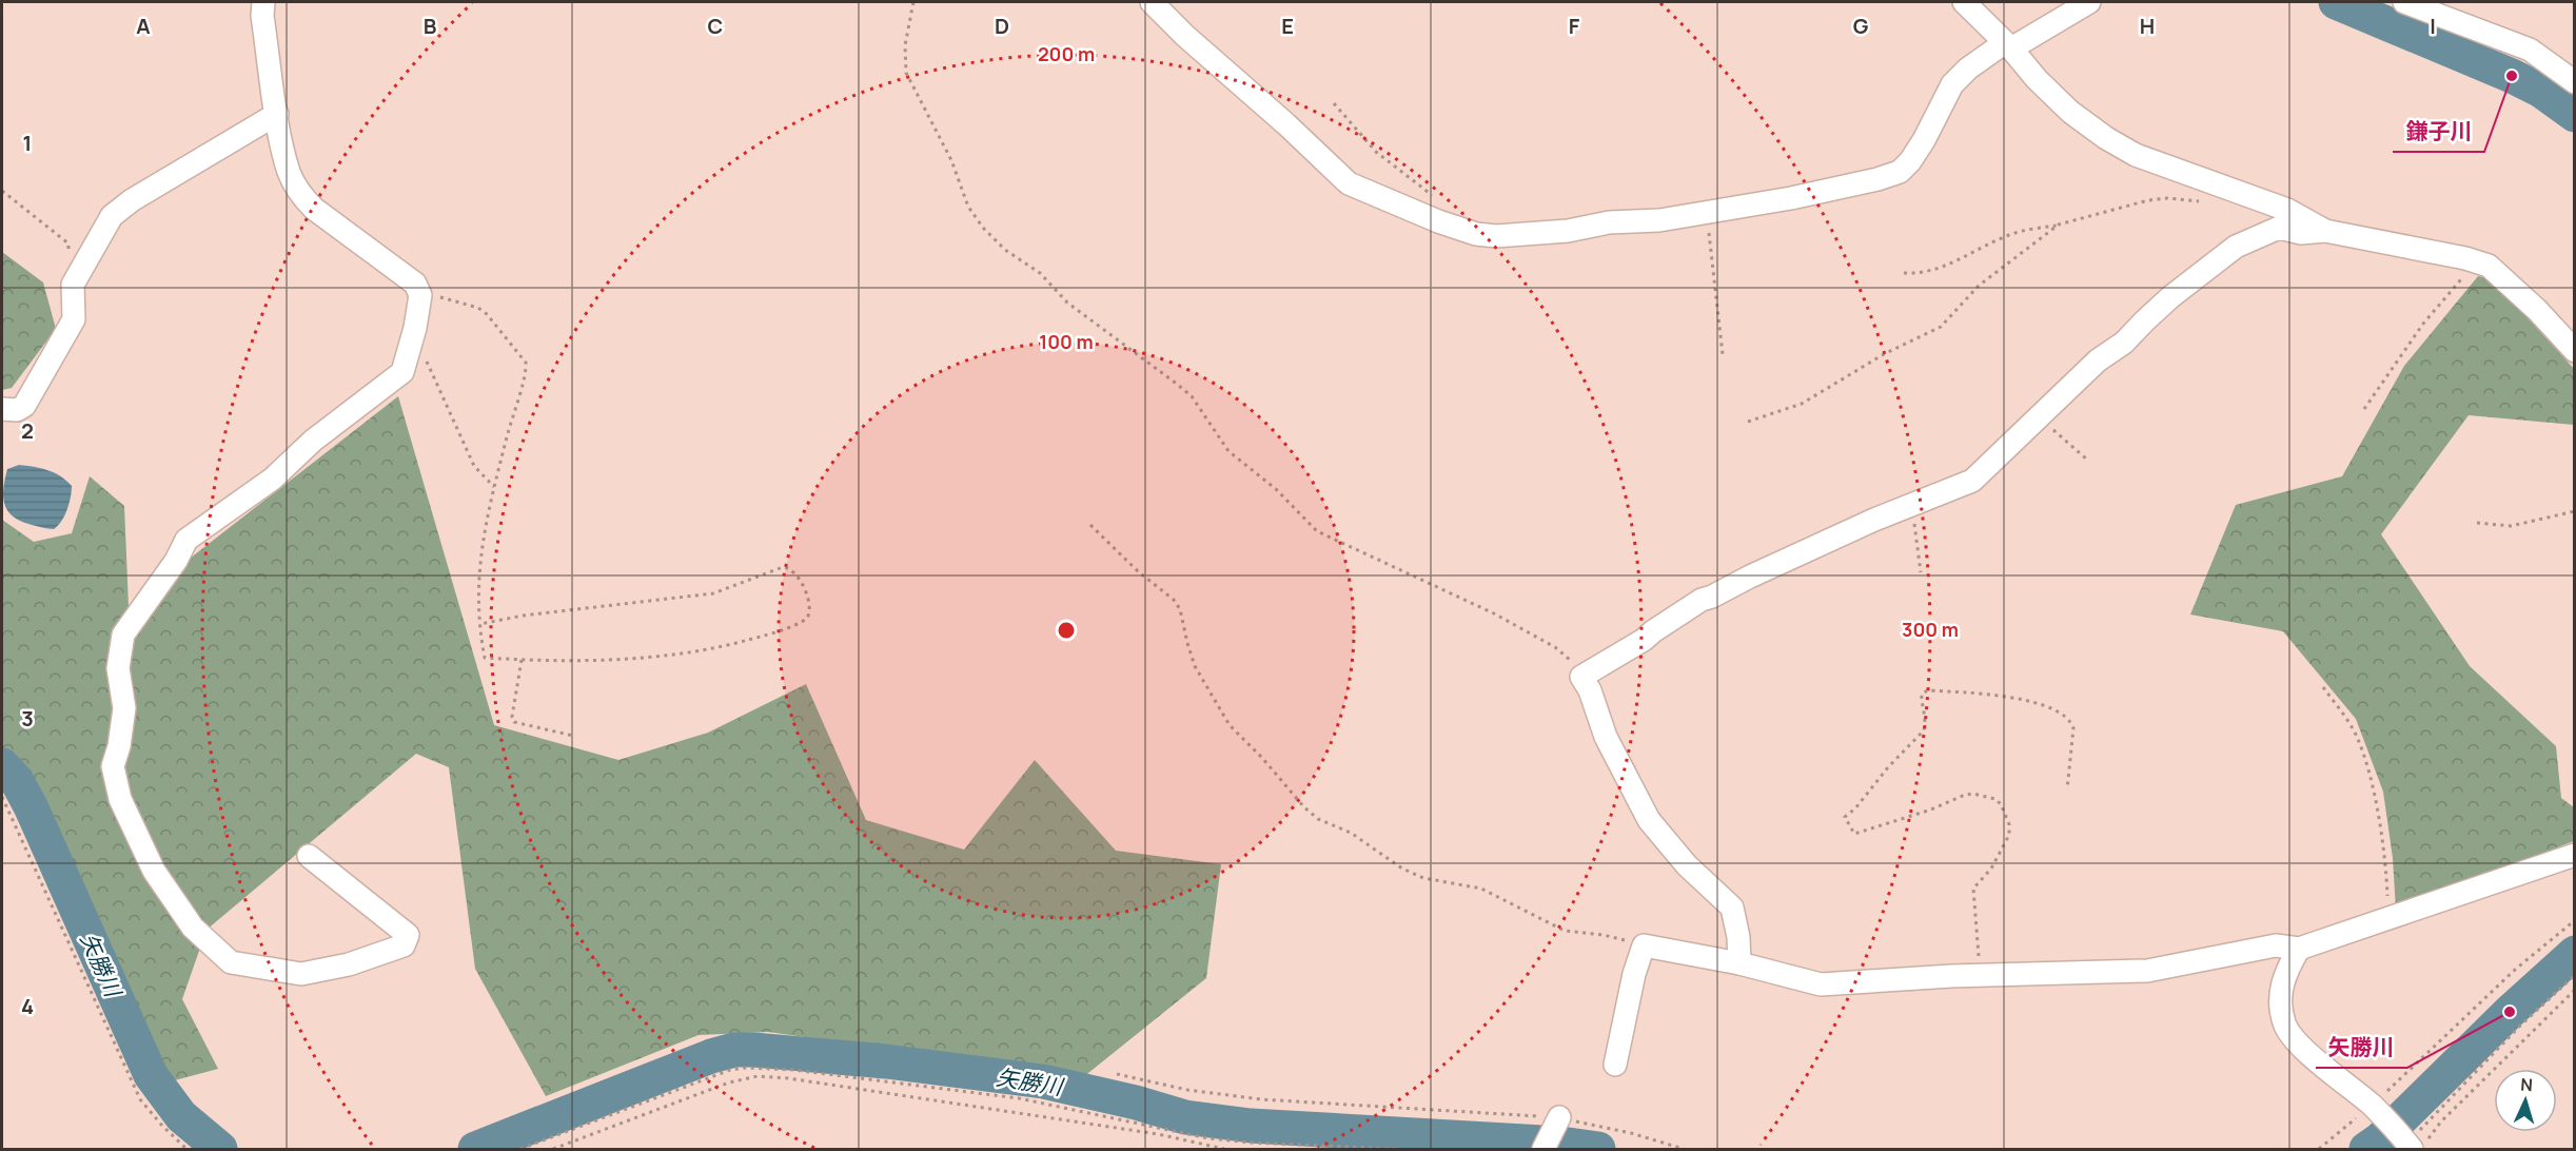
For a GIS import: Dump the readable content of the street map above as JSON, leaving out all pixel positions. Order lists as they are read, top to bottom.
{
  "water": ["矢勝川"],
  "places": ["鎌子川", "矢勝川"],
  "north": "top",
  "grid": {
    "columns": [
      "A",
      "B",
      "C",
      "D",
      "E",
      "F",
      "G",
      "H",
      "I"
    ],
    "rows": [
      "1",
      "2",
      "3",
      "4"
    ]
  },
  "rings": ["200 m", "100 m", "300 m"]
}
